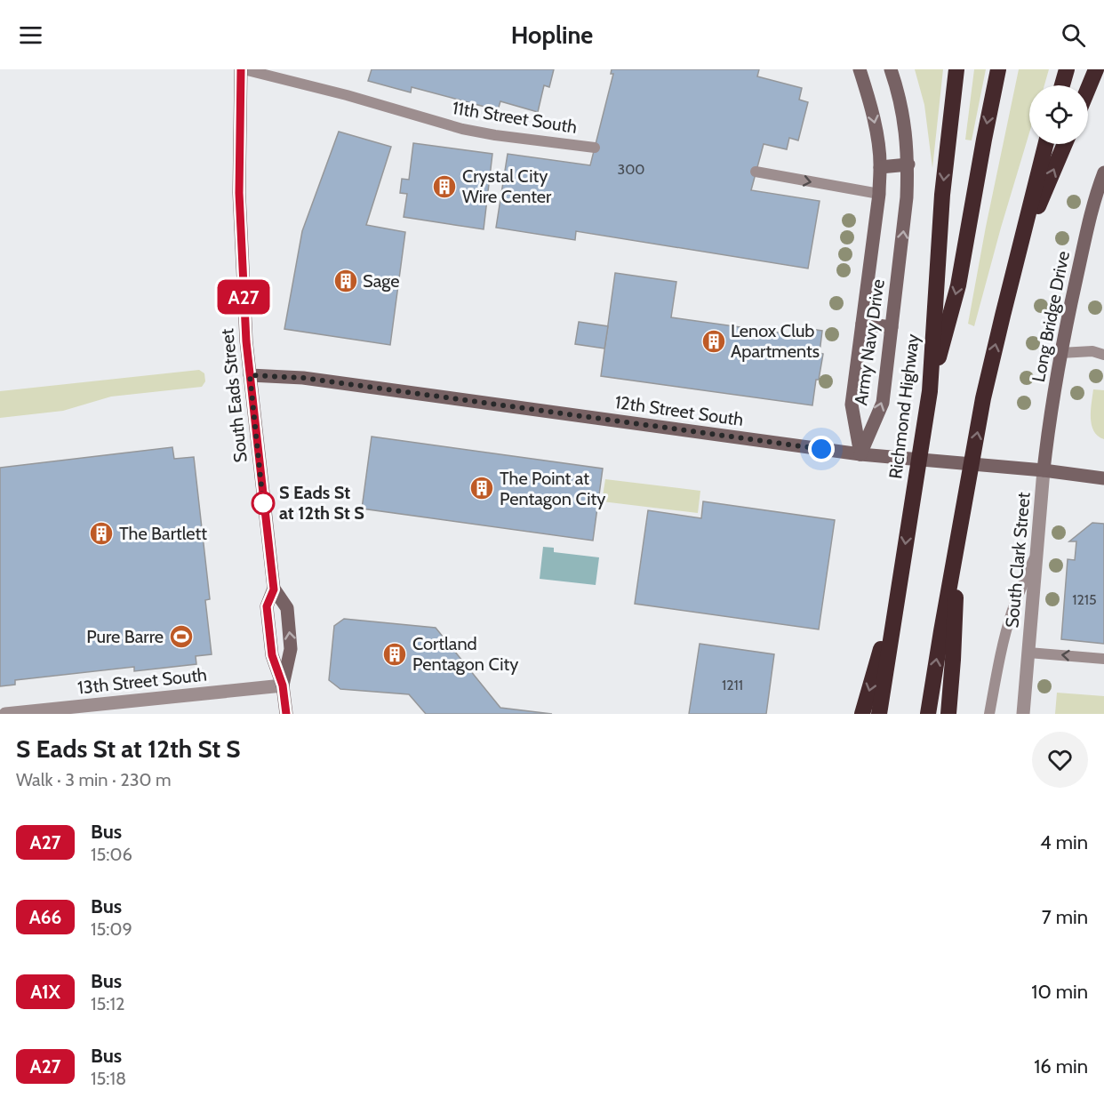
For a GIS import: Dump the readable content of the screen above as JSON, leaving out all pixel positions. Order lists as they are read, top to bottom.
{
  "streets": {
    "highway": ["Richmond Highway"],
    "street": [
      "Long Bridge Drive",
      "Army Navy Drive",
      "South Eads Street",
      "12th Street South",
      "South Clark Street",
      "13th Street South"
    ],
    "lane": ["11th Street South"]
  },
  "crossings": [
    ["11th Street South", "South Eads Street"],
    ["Long Bridge Drive", "12th Street South"],
    ["Long Bridge Drive", "South Clark Street"],
    ["Army Navy Drive", "12th Street South"],
    ["South Eads Street", "12th Street South"],
    ["South Eads Street", "13th Street South"],
    ["12th Street South", "South Clark Street"]
  ],
  "places": {
    "building": [
      "Crystal City Wire Center",
      "Sage",
      "Lenox Club Apartments",
      "The Point at Pentagon City",
      "The Bartlett",
      "Cortland Pentagon City"
    ],
    "other": ["S Eads St at 12th St S"],
    "sports": ["Pure Barre"]
  },
  "lines": ["bus line A27"],
  "house_numbers": ["300", "1215", "1211"],
  "page": {
    "header": "Hopline",
    "on_map": "A27",
    "heading": ["S Eads St at 12th St S", "Walk · 3 min · 230 m"],
    "list": [
      {
        "mark": "A27",
        "name": "Bus",
        "note": "15:06",
        "value": "4 min"
      },
      {
        "mark": "A66",
        "name": "Bus",
        "note": "15:09",
        "value": "7 min"
      },
      {
        "mark": "A1X",
        "name": "Bus",
        "note": "15:12",
        "value": "10 min"
      },
      {
        "mark": "A27",
        "name": "Bus",
        "note": "15:18",
        "value": "16 min"
      }
    ]
  }
}
